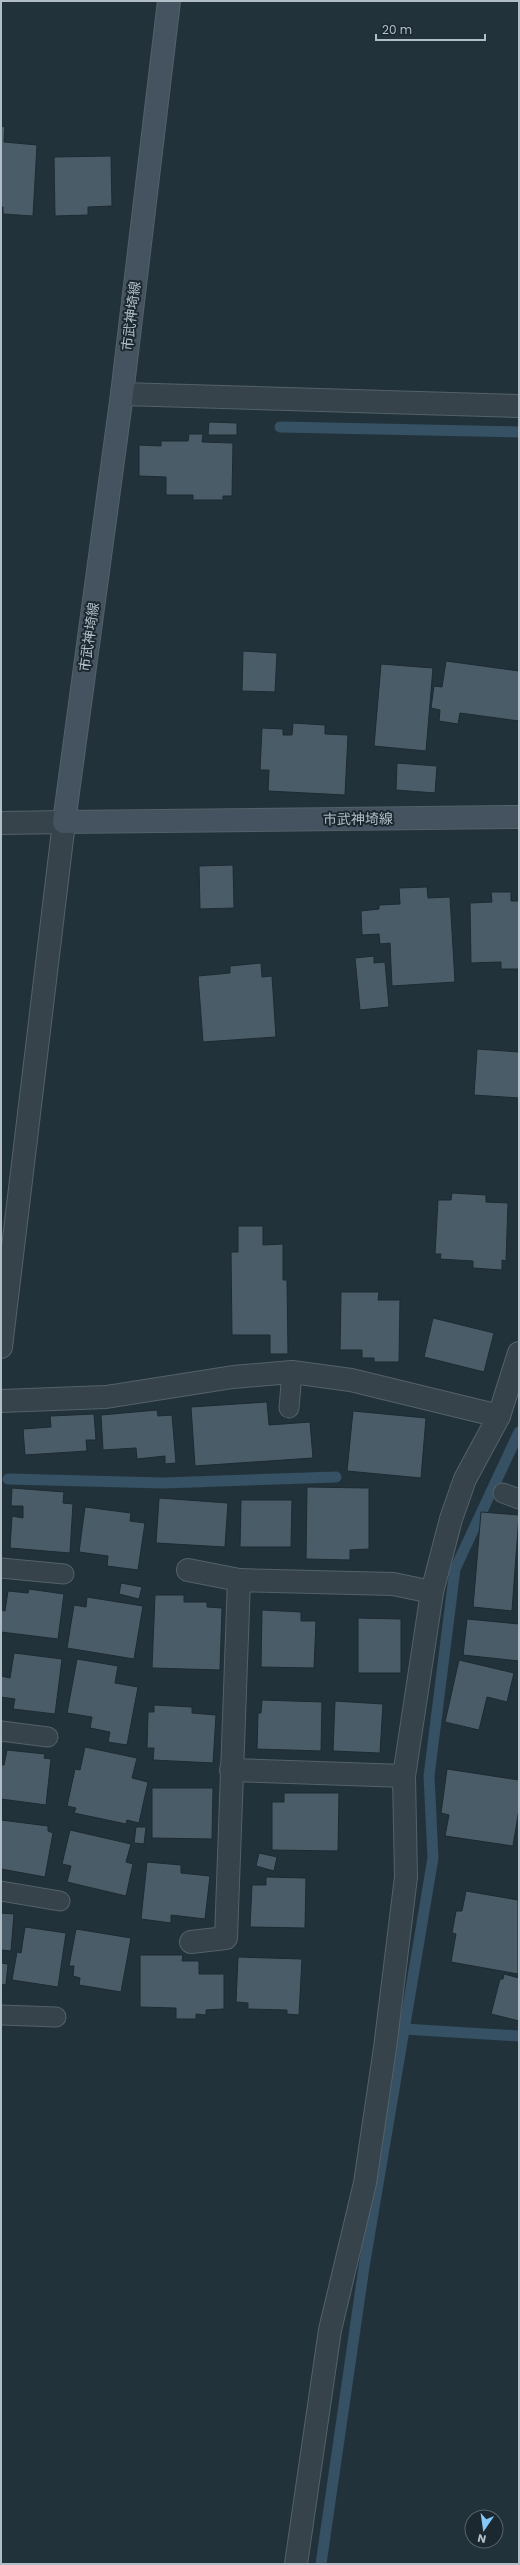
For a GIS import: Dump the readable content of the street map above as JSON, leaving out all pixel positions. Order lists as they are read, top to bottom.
{
  "streets": {
    "main road": ["市武神埼線"]
  },
  "scale_bar": "20 m",
  "north": "bottom"
}
